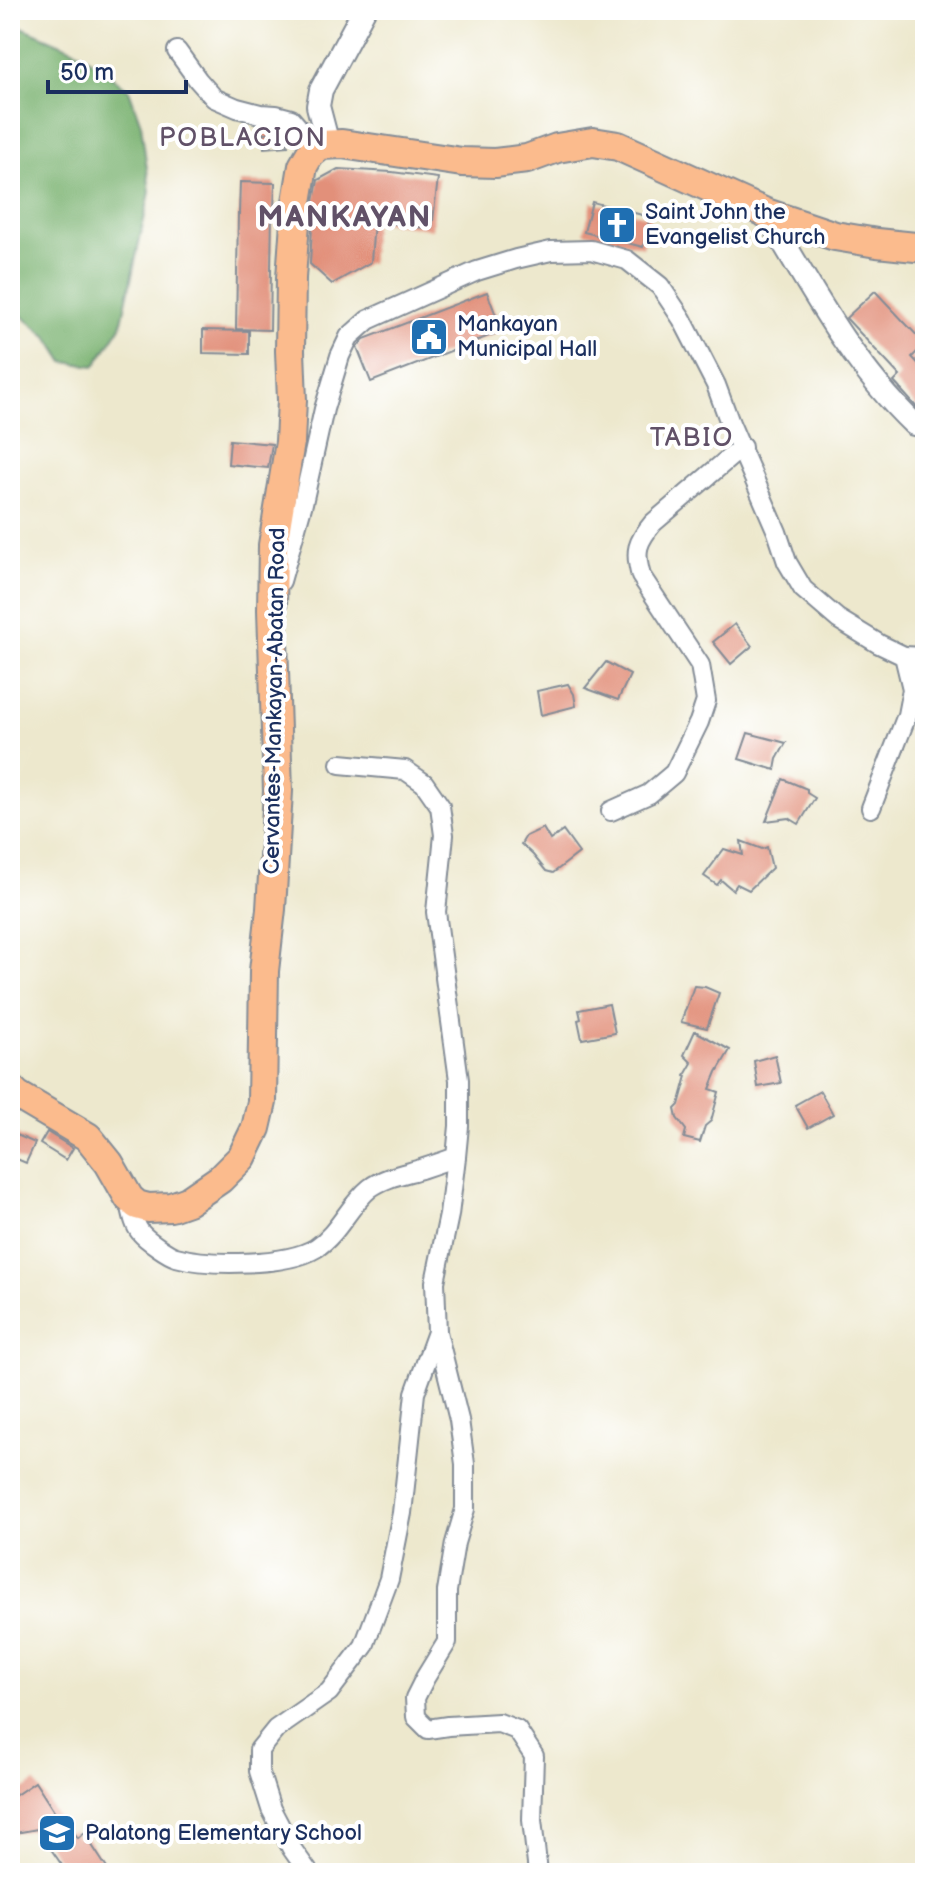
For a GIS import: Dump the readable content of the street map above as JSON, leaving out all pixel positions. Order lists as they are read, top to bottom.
{
  "streets": {
    "main road": ["Cervantes-Mankayan-Abatan Road"]
  },
  "districts": ["POBLACION", "MANKAYAN", "TABIO"],
  "places": {
    "church": ["Saint John the Evangelist Church"],
    "public building": ["Mankayan Municipal Hall"],
    "school or university": ["Palatong Elementary School"]
  },
  "scale_bar": "50 m"
}
